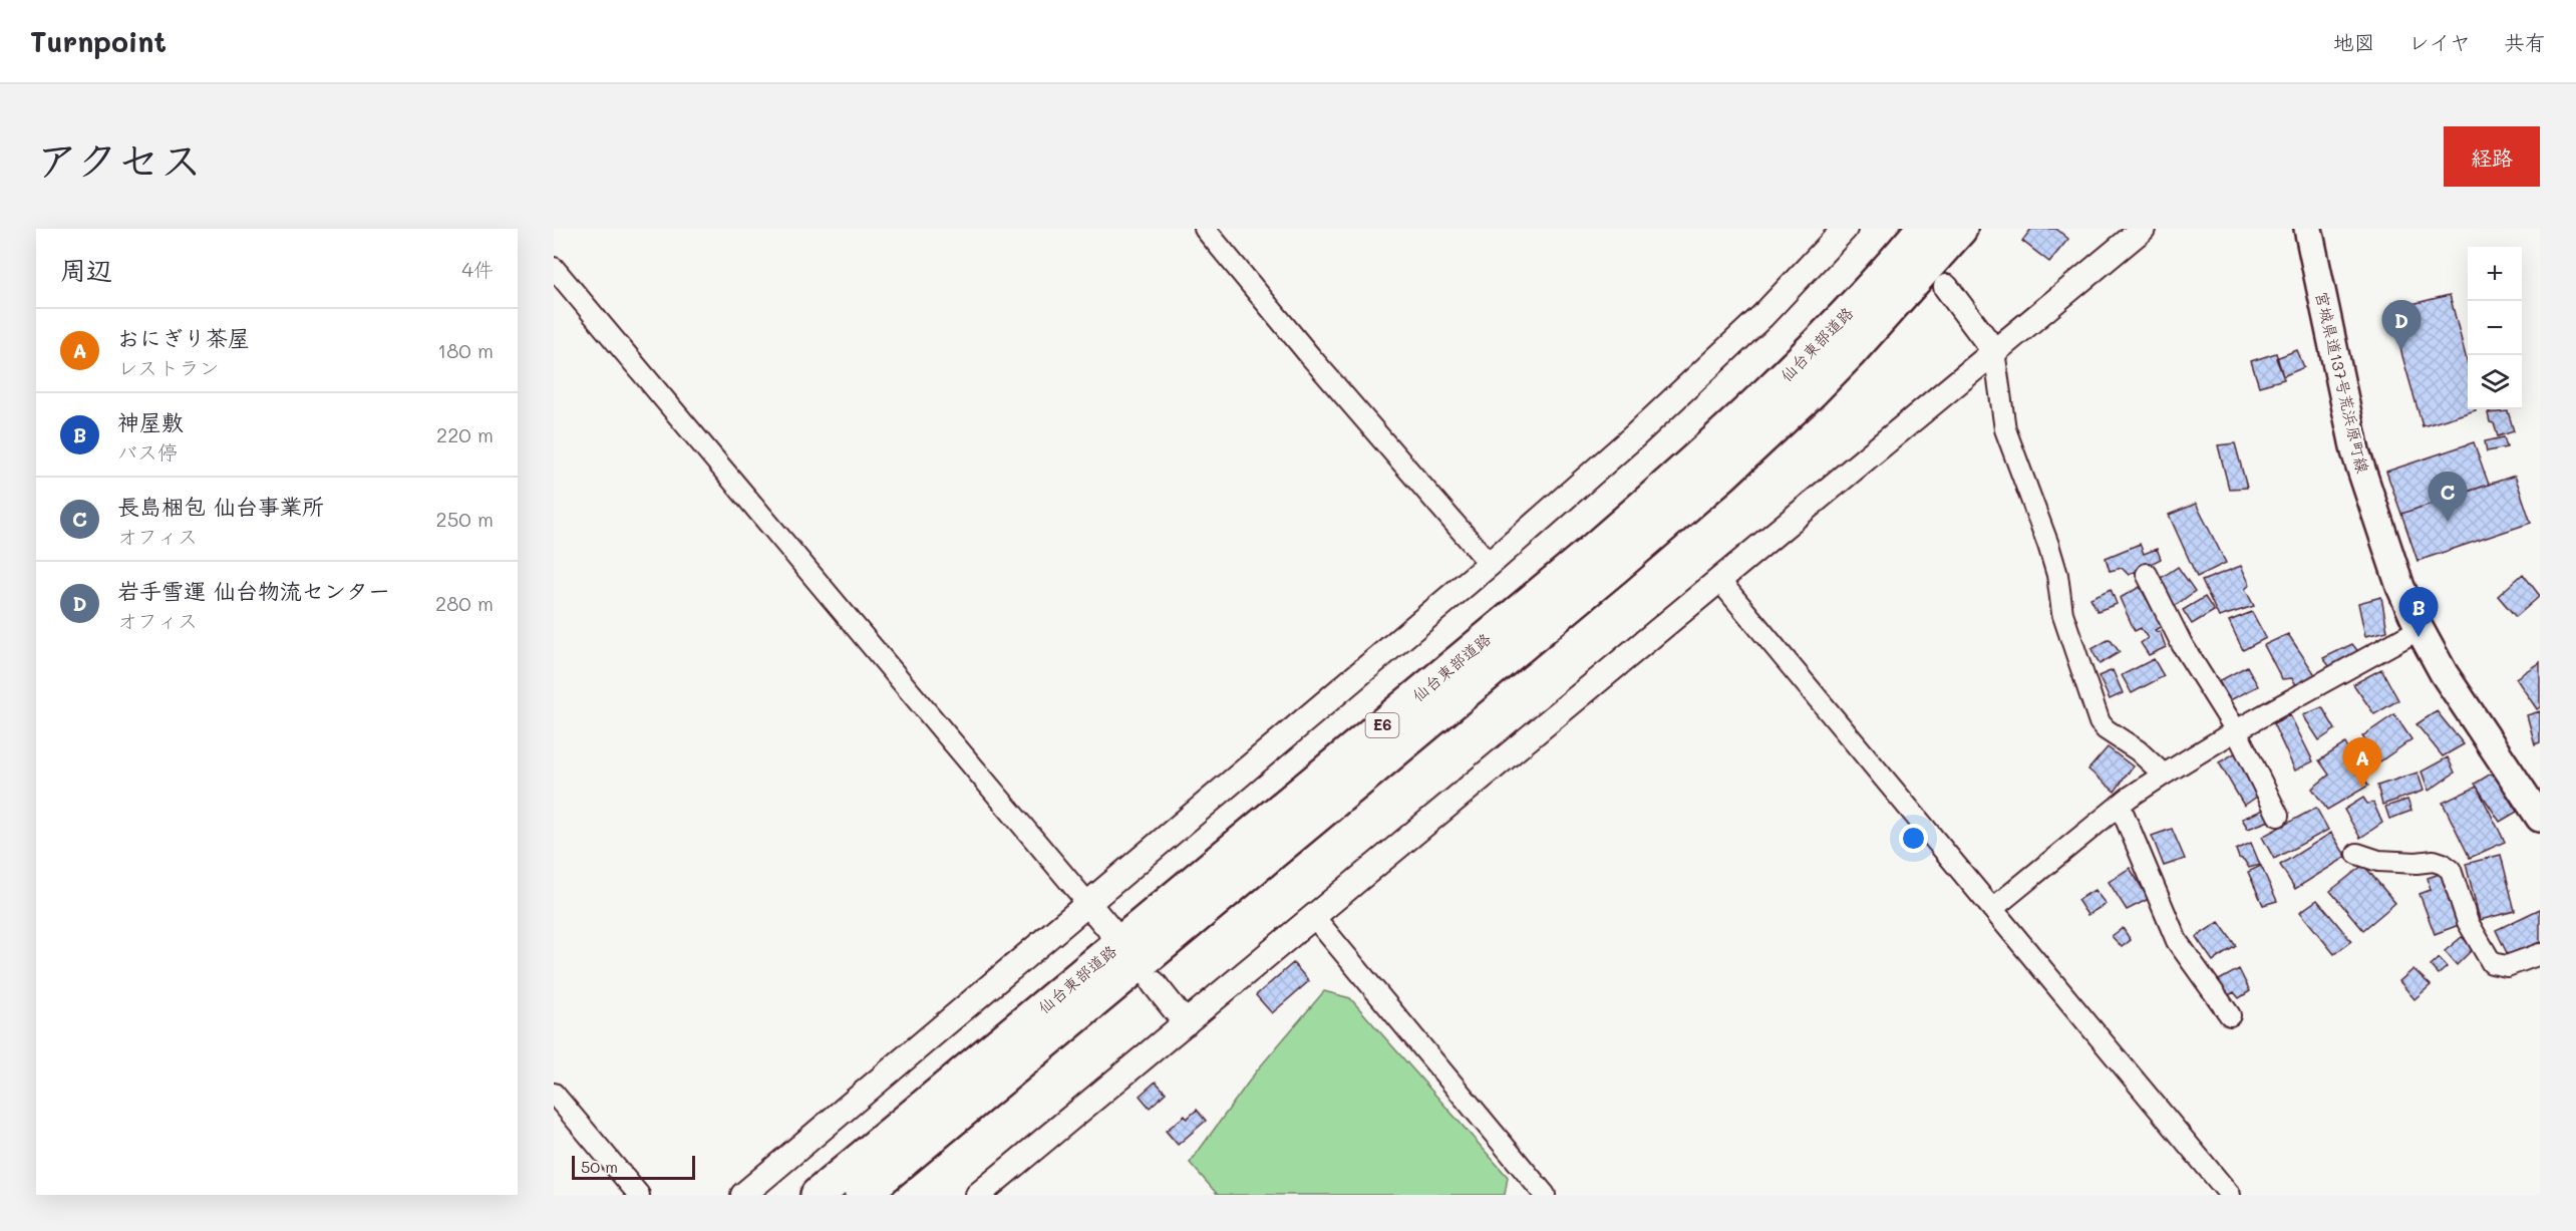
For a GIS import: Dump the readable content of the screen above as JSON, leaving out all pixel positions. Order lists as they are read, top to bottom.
{
  "streets": {
    "highway": ["仙台東部道路", "E6"],
    "main road": ["宮城県道137号荒浜原町線"]
  },
  "scale_bar": "50 m",
  "page": {
    "header": "Turnpoint",
    "nav": ["地図", "レイヤ", "共有"],
    "title": "アクセス",
    "buttons": "経路",
    "heading": ["周辺", "4件"],
    "map_buttons": ["+", "−"],
    "pins": [
      "D",
      "C",
      "B",
      "A"
    ],
    "list": [
      {
        "mark": "A",
        "name": "おにぎり茶屋",
        "note": "レストラン",
        "value": "180 m"
      },
      {
        "mark": "B",
        "name": "神屋敷",
        "note": "バス停",
        "value": "220 m"
      },
      {
        "mark": "C",
        "name": "長島梱包 仙台事業所",
        "note": "オフィス",
        "value": "250 m"
      },
      {
        "mark": "D",
        "name": "岩手雪運 仙台物流センター",
        "note": "オフィス",
        "value": "280 m"
      }
    ],
    "scale": "50 m"
  }
}
